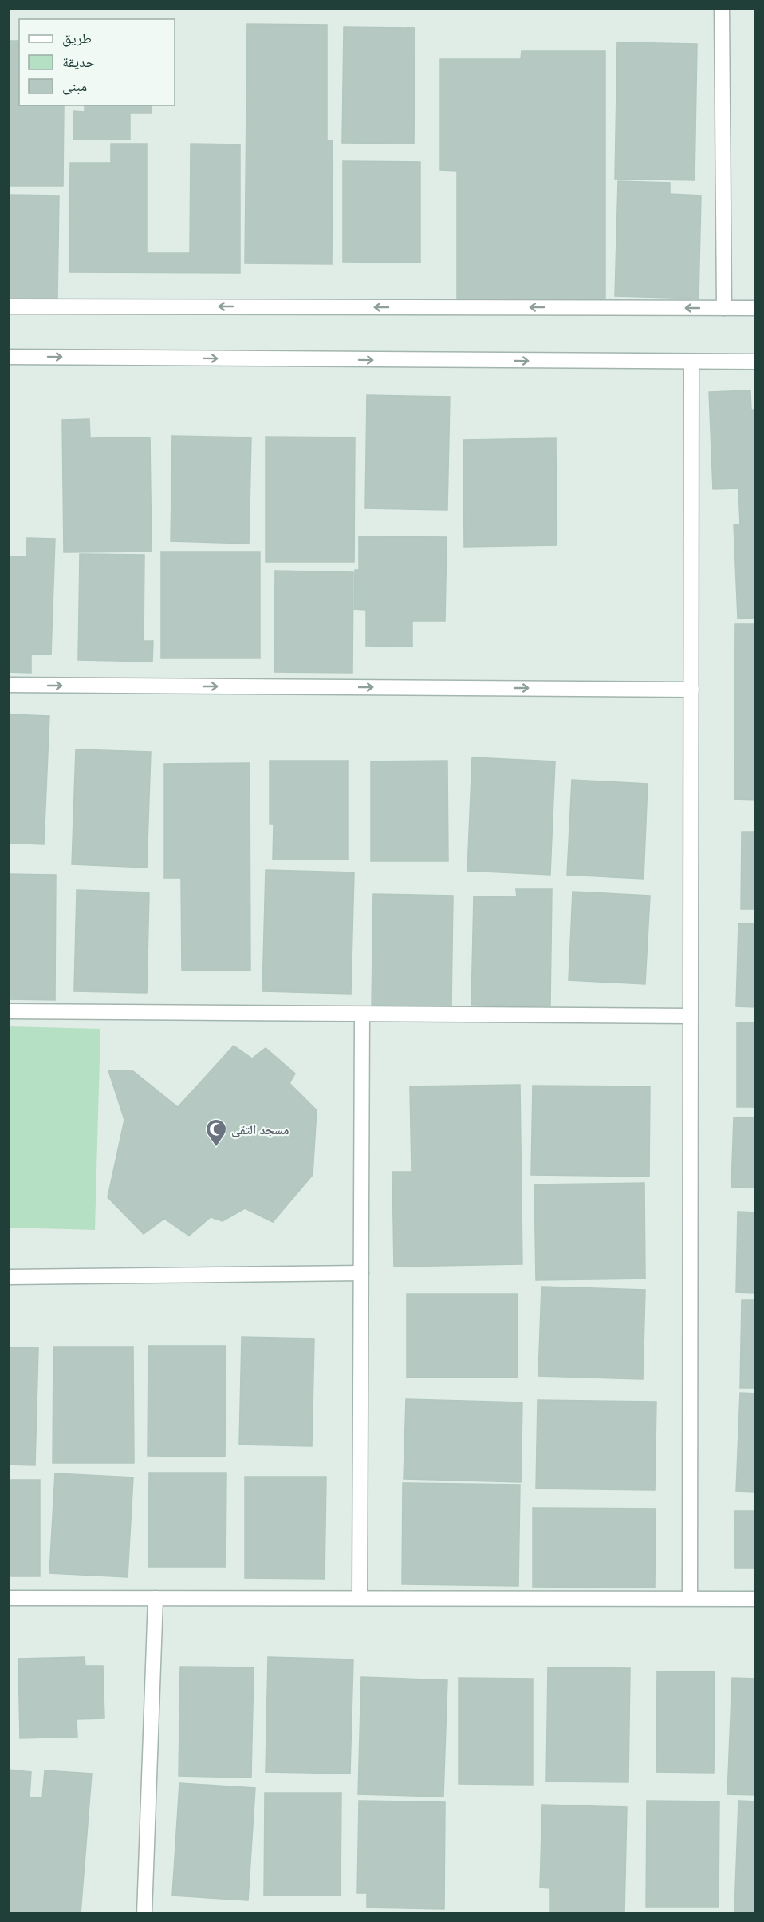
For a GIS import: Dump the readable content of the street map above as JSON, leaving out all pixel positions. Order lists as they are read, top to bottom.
{
  "places": {
    "mosque": ["مسجد التقى"]
  },
  "legend": ["طريق", "حديقة", "مبنى"]
}
